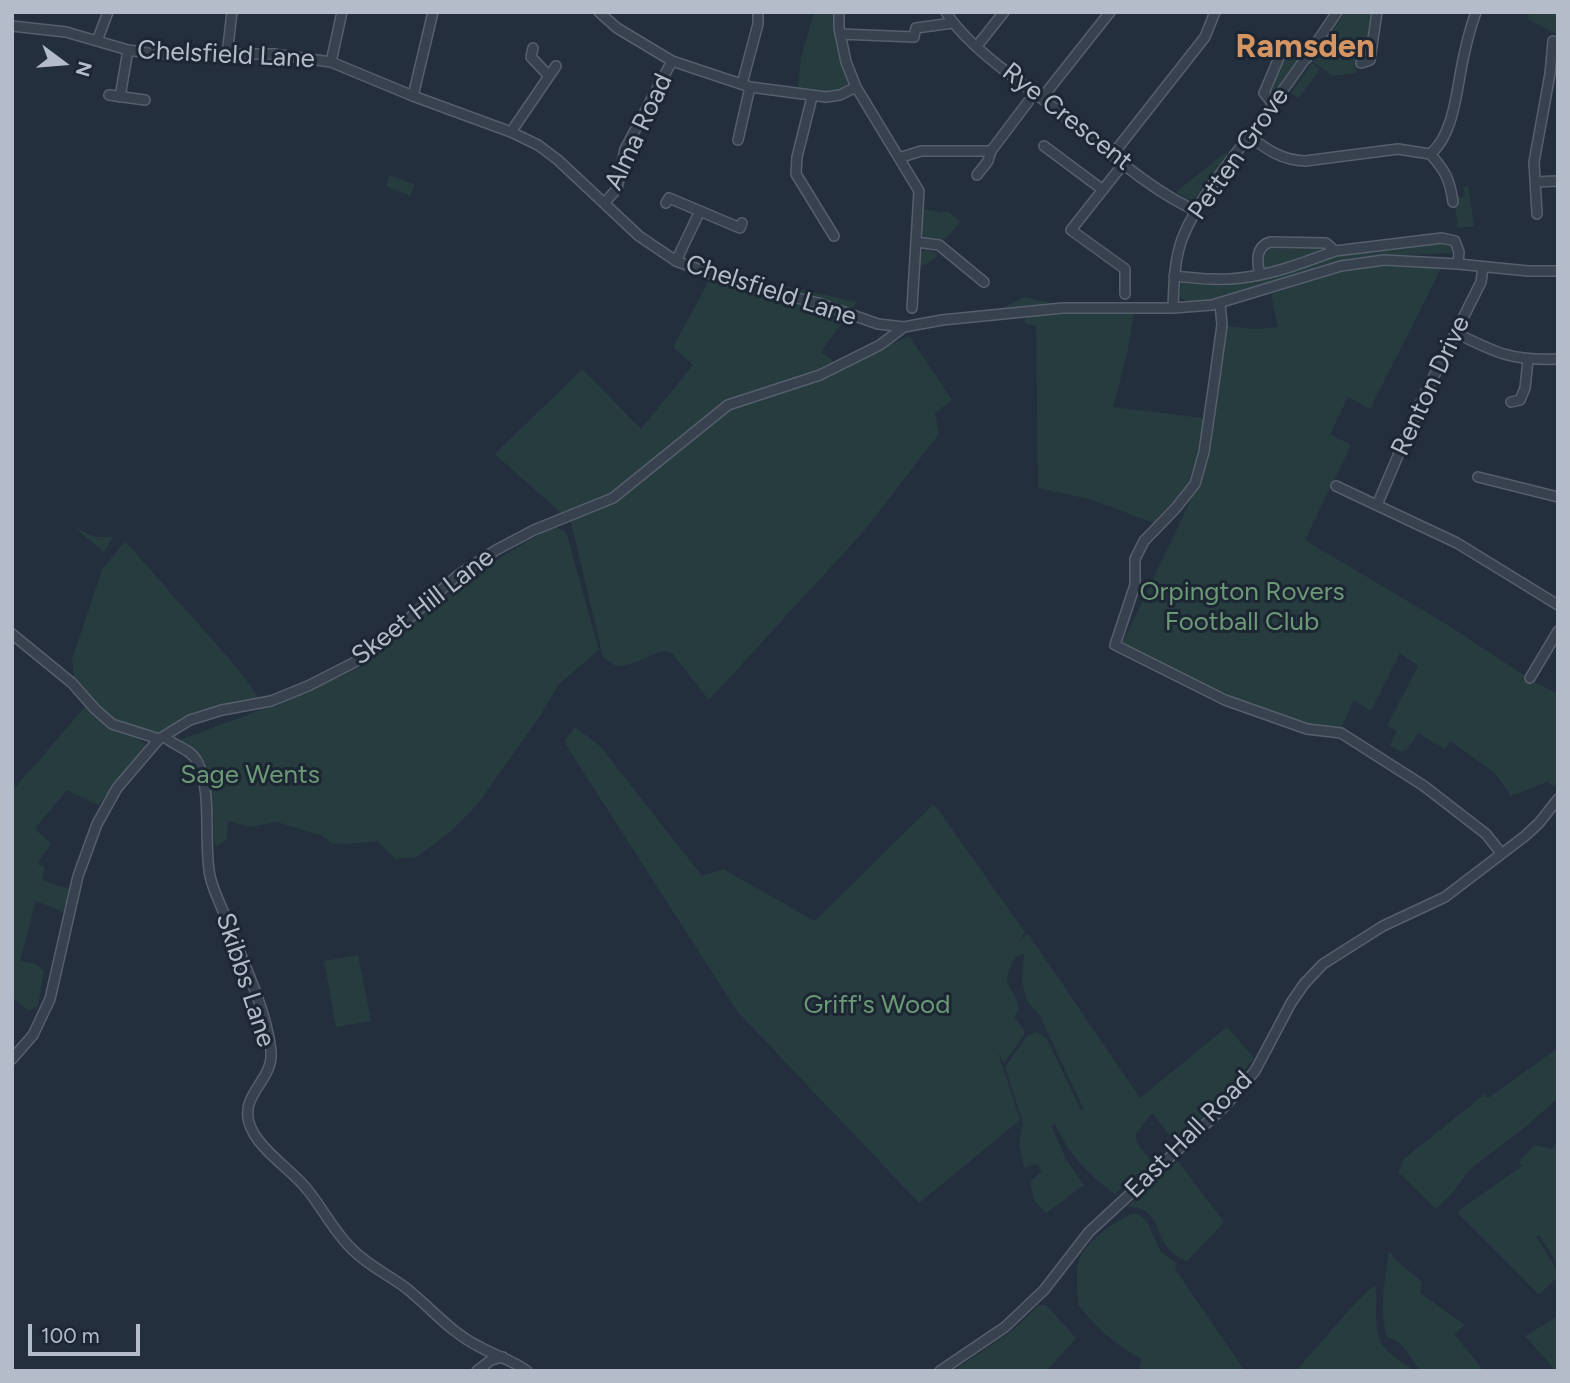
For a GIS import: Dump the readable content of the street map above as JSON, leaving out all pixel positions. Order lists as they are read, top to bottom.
{
  "streets": {
    "street": [
      "Chelsfield Lane",
      "Rye Crescent",
      "Alma Road",
      "Petten Grove",
      "Renton Drive",
      "Skeet Hill Lane",
      "Skibbs Lane",
      "East Hall Road"
    ]
  },
  "crossings": [
    ["Chelsfield Lane", "Alma Road"],
    ["Chelsfield Lane", "Petten Grove"],
    ["Chelsfield Lane", "Renton Drive"],
    ["Chelsfield Lane", "Skeet Hill Lane"],
    ["Rye Crescent", "Petten Grove"],
    ["Skeet Hill Lane", "Skibbs Lane"]
  ],
  "districts": ["Ramsden"],
  "parks": ["Orpington Rovers Football Club", "Sage Wents", "Griff's Wood"],
  "scale_bar": "100 m",
  "north": "right"
}
